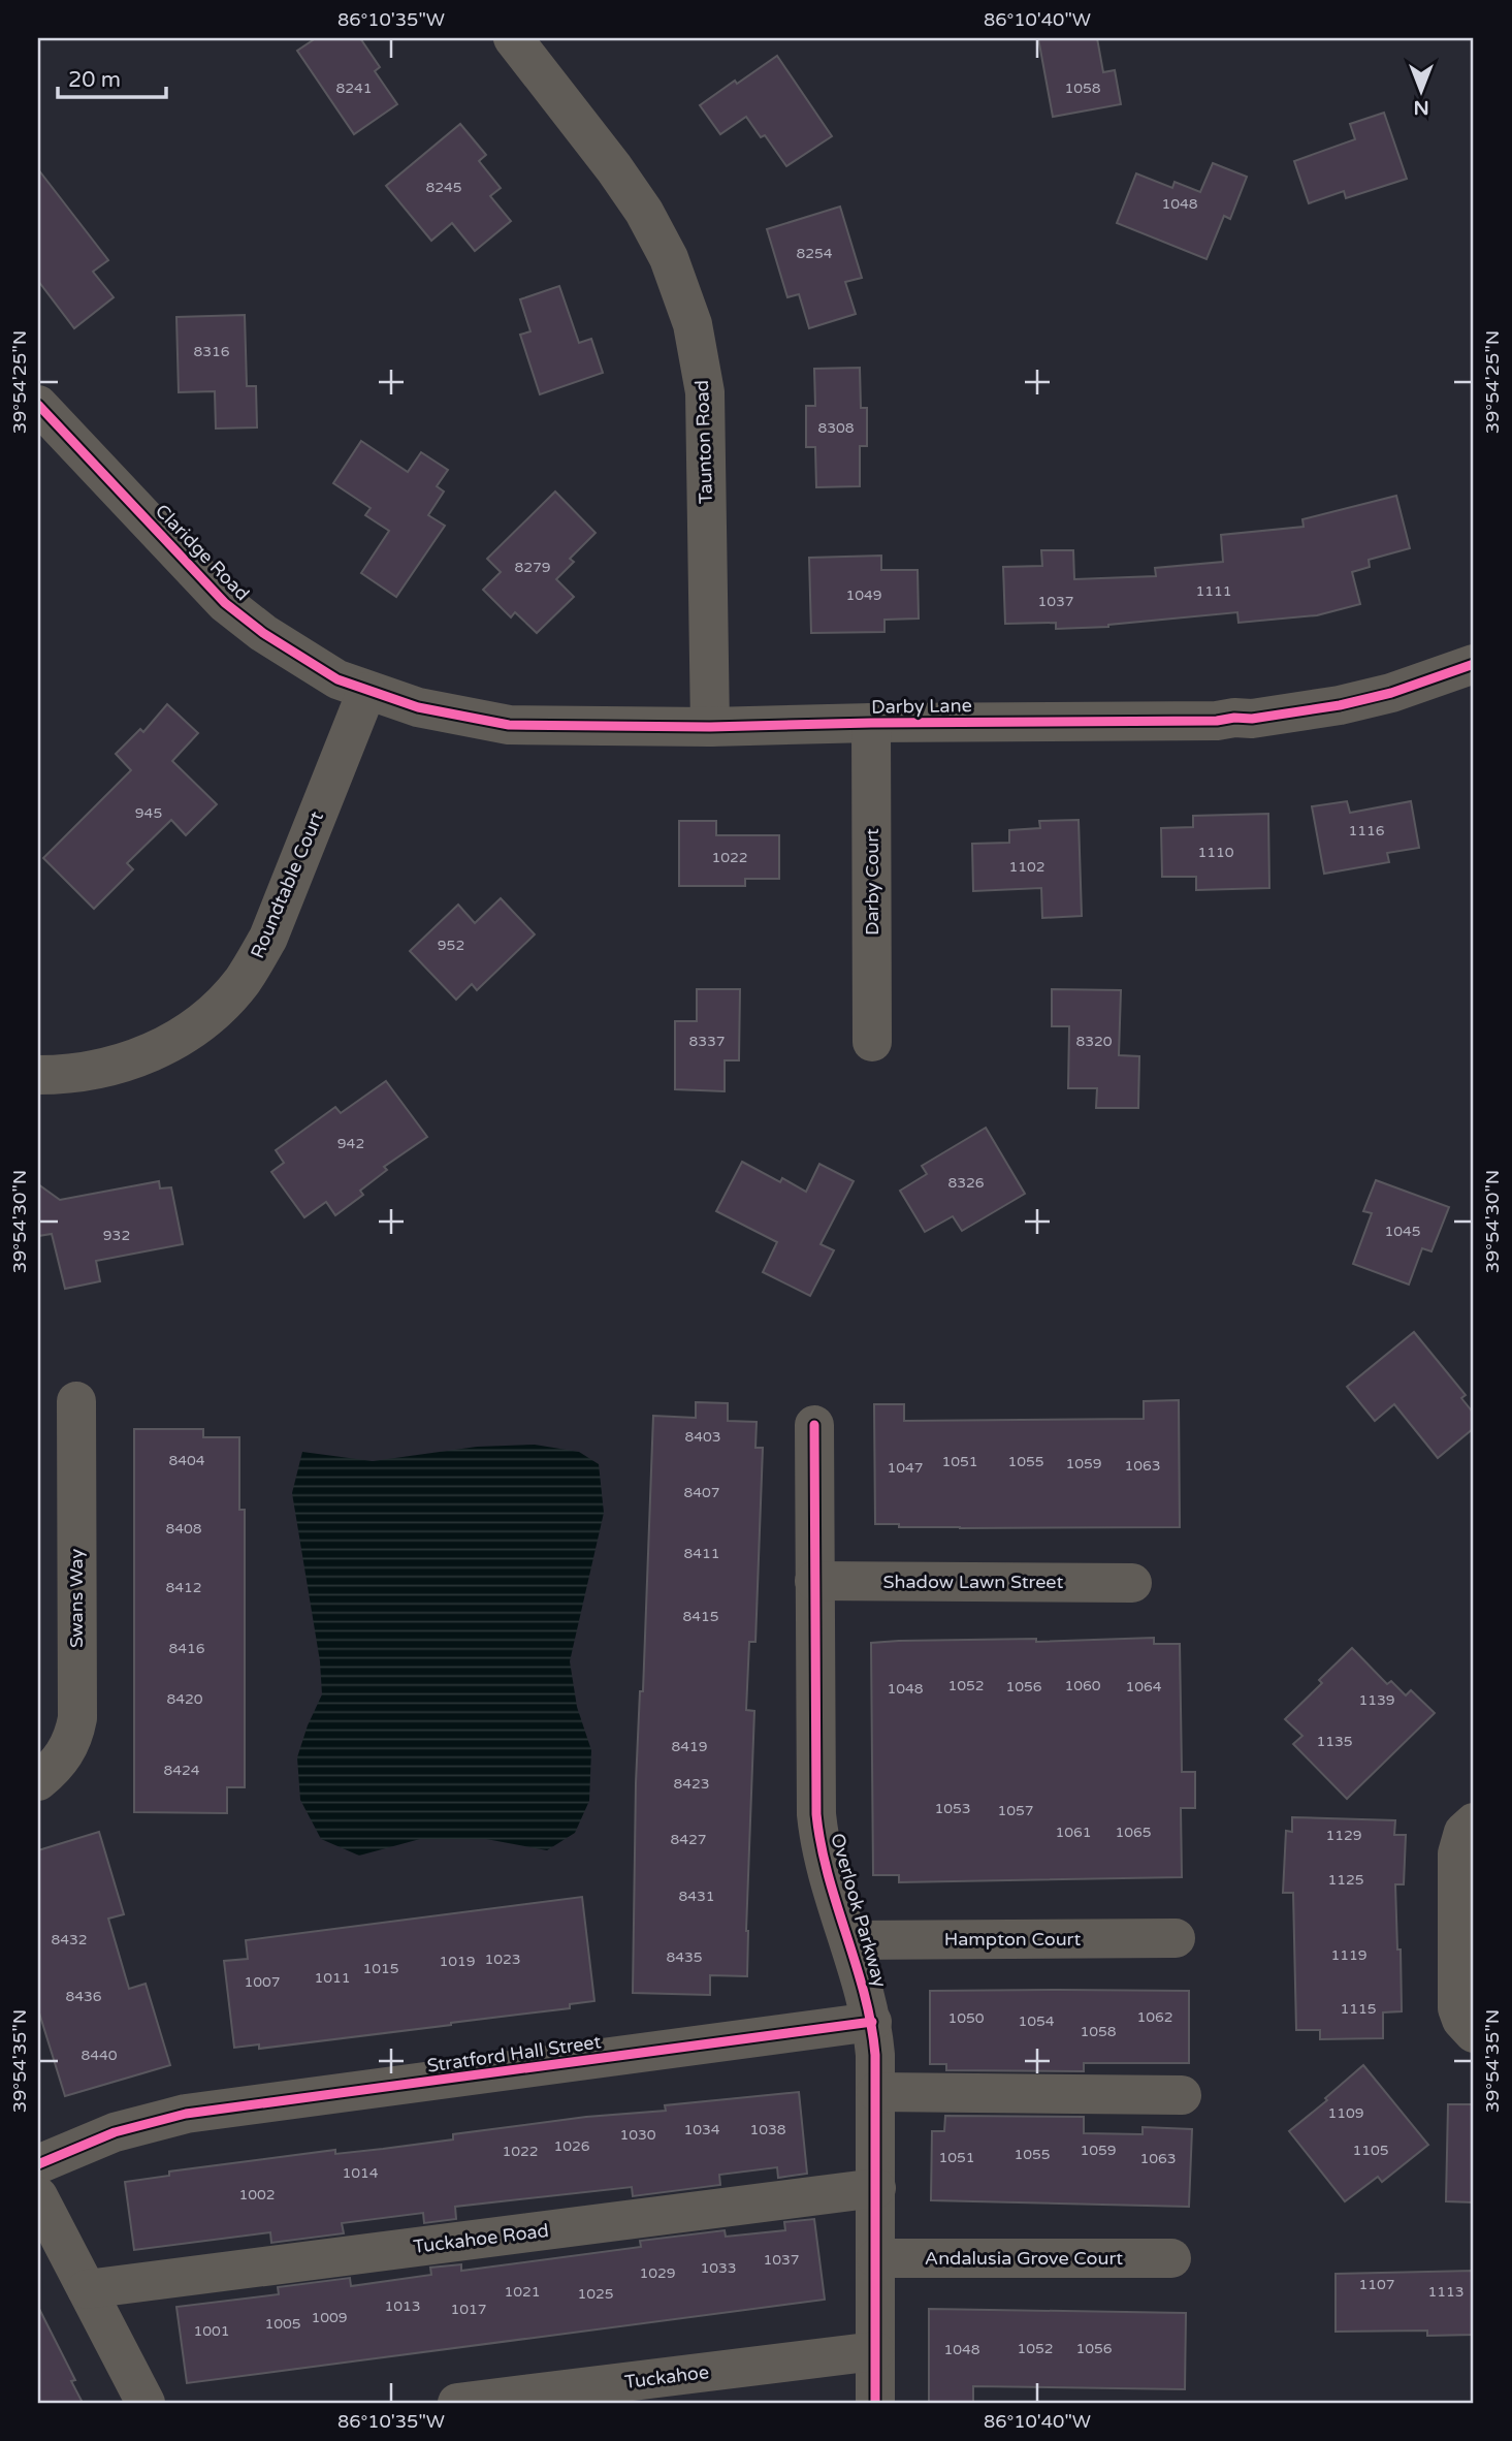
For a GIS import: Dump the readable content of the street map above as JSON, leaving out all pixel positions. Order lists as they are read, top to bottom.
{
  "streets": {
    "street": [
      "Taunton Road",
      "Claridge Road",
      "Darby Lane",
      "Darby Court",
      "Roundtable Court",
      "Shadow Lawn Street",
      "Swans Way",
      "Overlook Parkway",
      "Hampton Court",
      "Stratford Hall Street",
      "Tuckahoe Road",
      "Andalusia Grove Court",
      "Tuckahoe"
    ]
  },
  "crossings": [
    ["Taunton Road", "Darby Lane"],
    ["Claridge Road", "Darby Lane"],
    ["Claridge Road", "Roundtable Court"],
    ["Darby Lane", "Darby Court"],
    ["Darby Lane", "Roundtable Court"],
    ["Shadow Lawn Street", "Overlook Parkway"],
    ["Overlook Parkway", "Hampton Court"],
    ["Overlook Parkway", "Stratford Hall Street"],
    ["Overlook Parkway", "Tuckahoe Road"],
    ["Overlook Parkway", "Andalusia Grove Court"],
    ["Overlook Parkway", "Tuckahoe"]
  ],
  "house_numbers": [
    "8241",
    "1058",
    "8245",
    "1048",
    "8254",
    "8316",
    "8308",
    "8279",
    "1111",
    "1049",
    "1037",
    "945",
    "1116",
    "1110",
    "1022",
    "1102",
    "952",
    "8337",
    "8320",
    "942",
    "8326",
    "1045",
    "932",
    "8403",
    "8404",
    "1051",
    "1055",
    "1059",
    "1063",
    "1047",
    "8407",
    "8408",
    "8411",
    "8412",
    "8415",
    "8416",
    "1052",
    "1060",
    "1056",
    "1064",
    "1048",
    "8420",
    "1139",
    "1135",
    "8419",
    "8424",
    "8423",
    "1053",
    "1057",
    "1061",
    "1065",
    "1129",
    "8427",
    "1125",
    "8431",
    "8432",
    "1119",
    "8435",
    "1023",
    "1019",
    "1015",
    "1011",
    "1007",
    "8436",
    "1115",
    "1062",
    "1050",
    "1054",
    "1058",
    "8440",
    "1109",
    "1034",
    "1038",
    "1030",
    "1026",
    "1059",
    "1105",
    "1022",
    "1055",
    "1051",
    "1063",
    "1014",
    "1002",
    "1037",
    "1033",
    "1029",
    "1107",
    "1021",
    "1113",
    "1025",
    "1013",
    "1017",
    "1009",
    "1005",
    "1001",
    "1052",
    "1056",
    "1048"
  ],
  "scale_bar": "20 m",
  "north": "bottom",
  "coordinates": [
    "86°10'35\"W",
    "86°10'40\"W",
    "39°54'25\"N",
    "39°54'30\"N",
    "39°54'35\"N"
  ]
}
